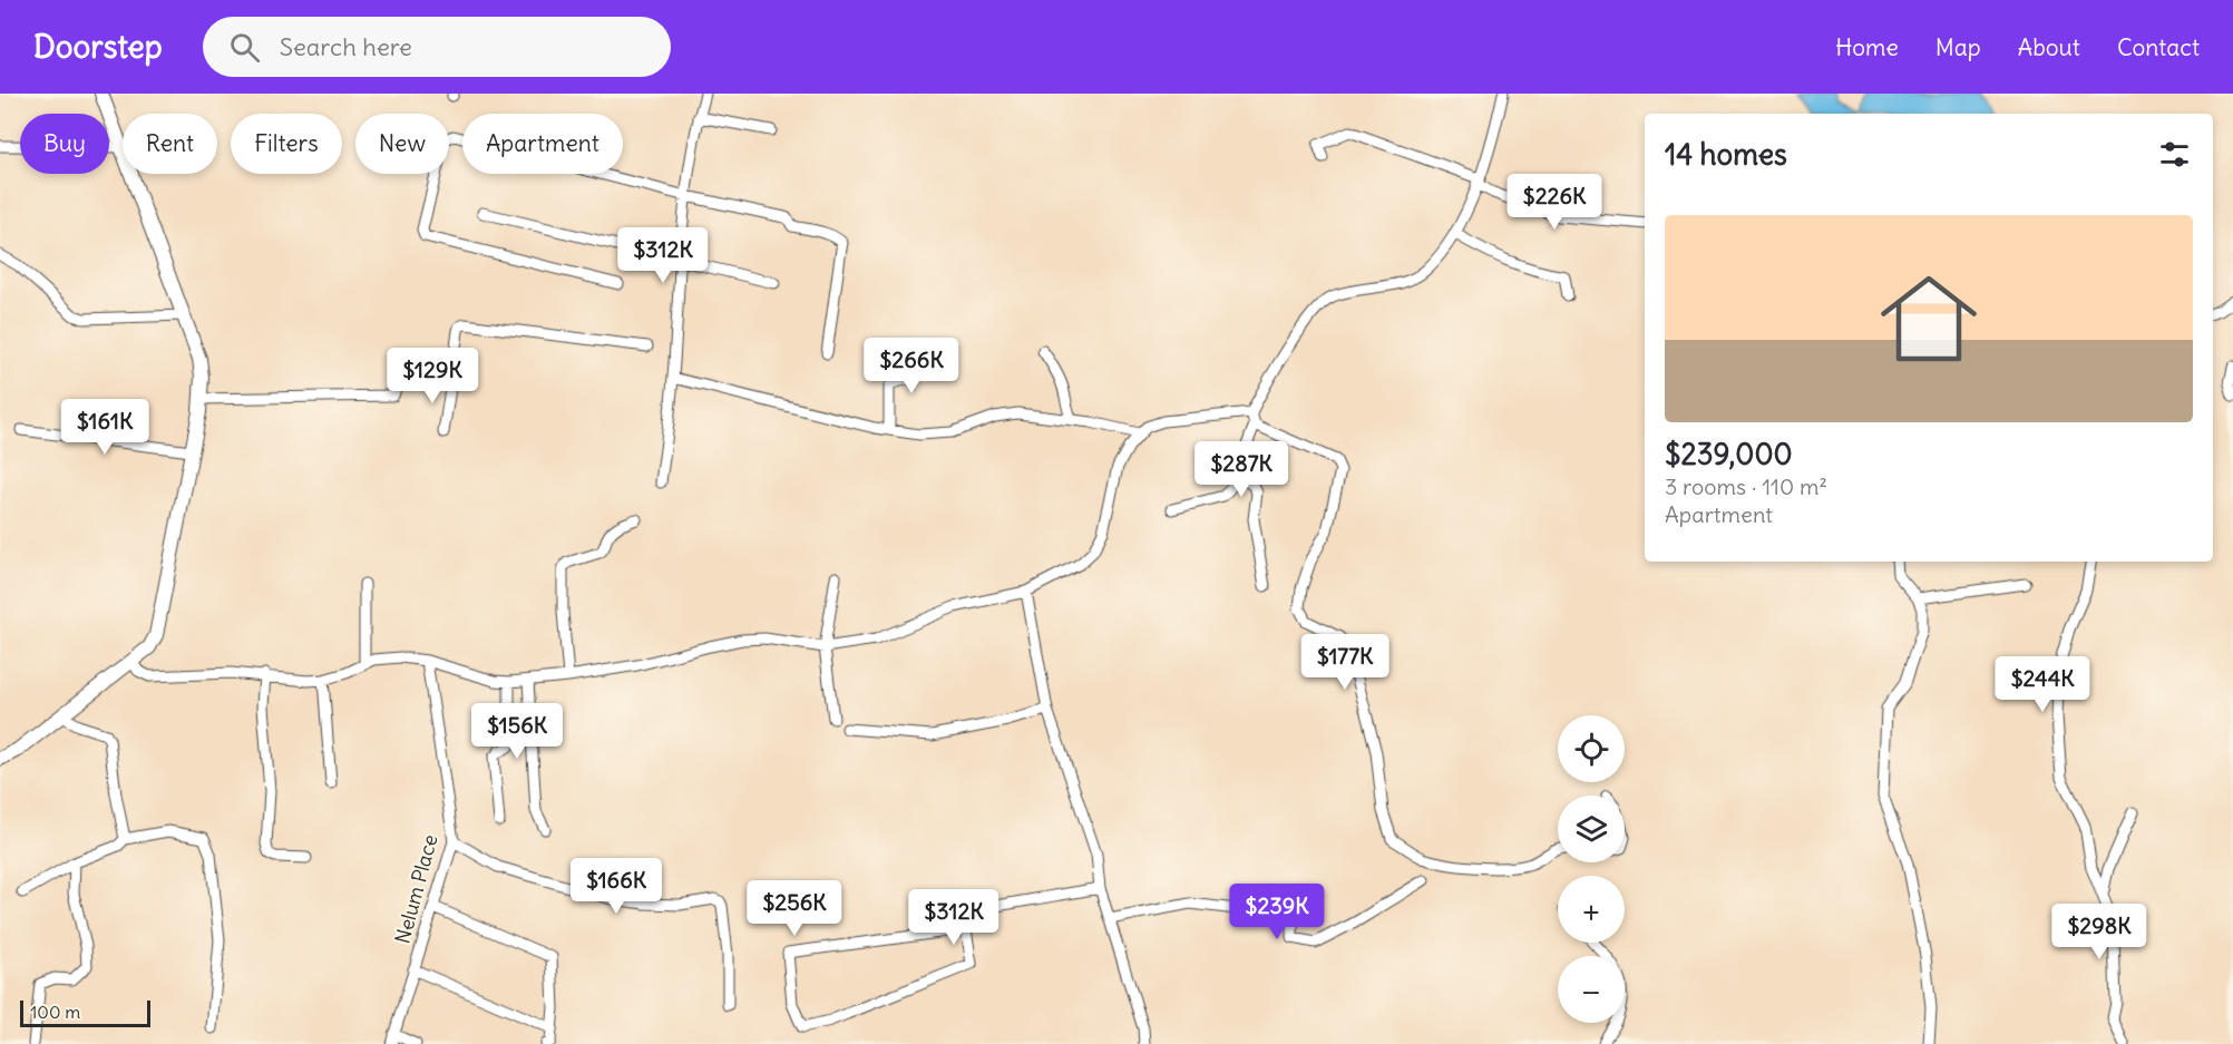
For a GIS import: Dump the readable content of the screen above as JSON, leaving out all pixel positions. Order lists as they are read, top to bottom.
{
  "streets": {
    "street": ["Nelum Place"]
  },
  "scale_bar": "100 m",
  "page": {
    "header": "Doorstep",
    "search": "Search here",
    "nav": [
      "Home",
      "Map",
      "About",
      "Contact"
    ],
    "chip": [
      "Buy",
      "Rent",
      "Filters",
      "New",
      "Apartment"
    ],
    "heading": "14 homes",
    "price": [
      "$226K",
      "$312K",
      "$266K",
      "$129K",
      "$161K",
      "$287K",
      "$177K",
      "$244K",
      "$156K",
      "$166K",
      "$256K",
      "$239K",
      "$312K",
      "$298K"
    ],
    "list": [
      {
        "name": "$239,000",
        "note": "3 rooms · 110 m² · Apartment"
      }
    ],
    "map_buttons": ["+", "−"],
    "scale": "100 m"
  }
}
